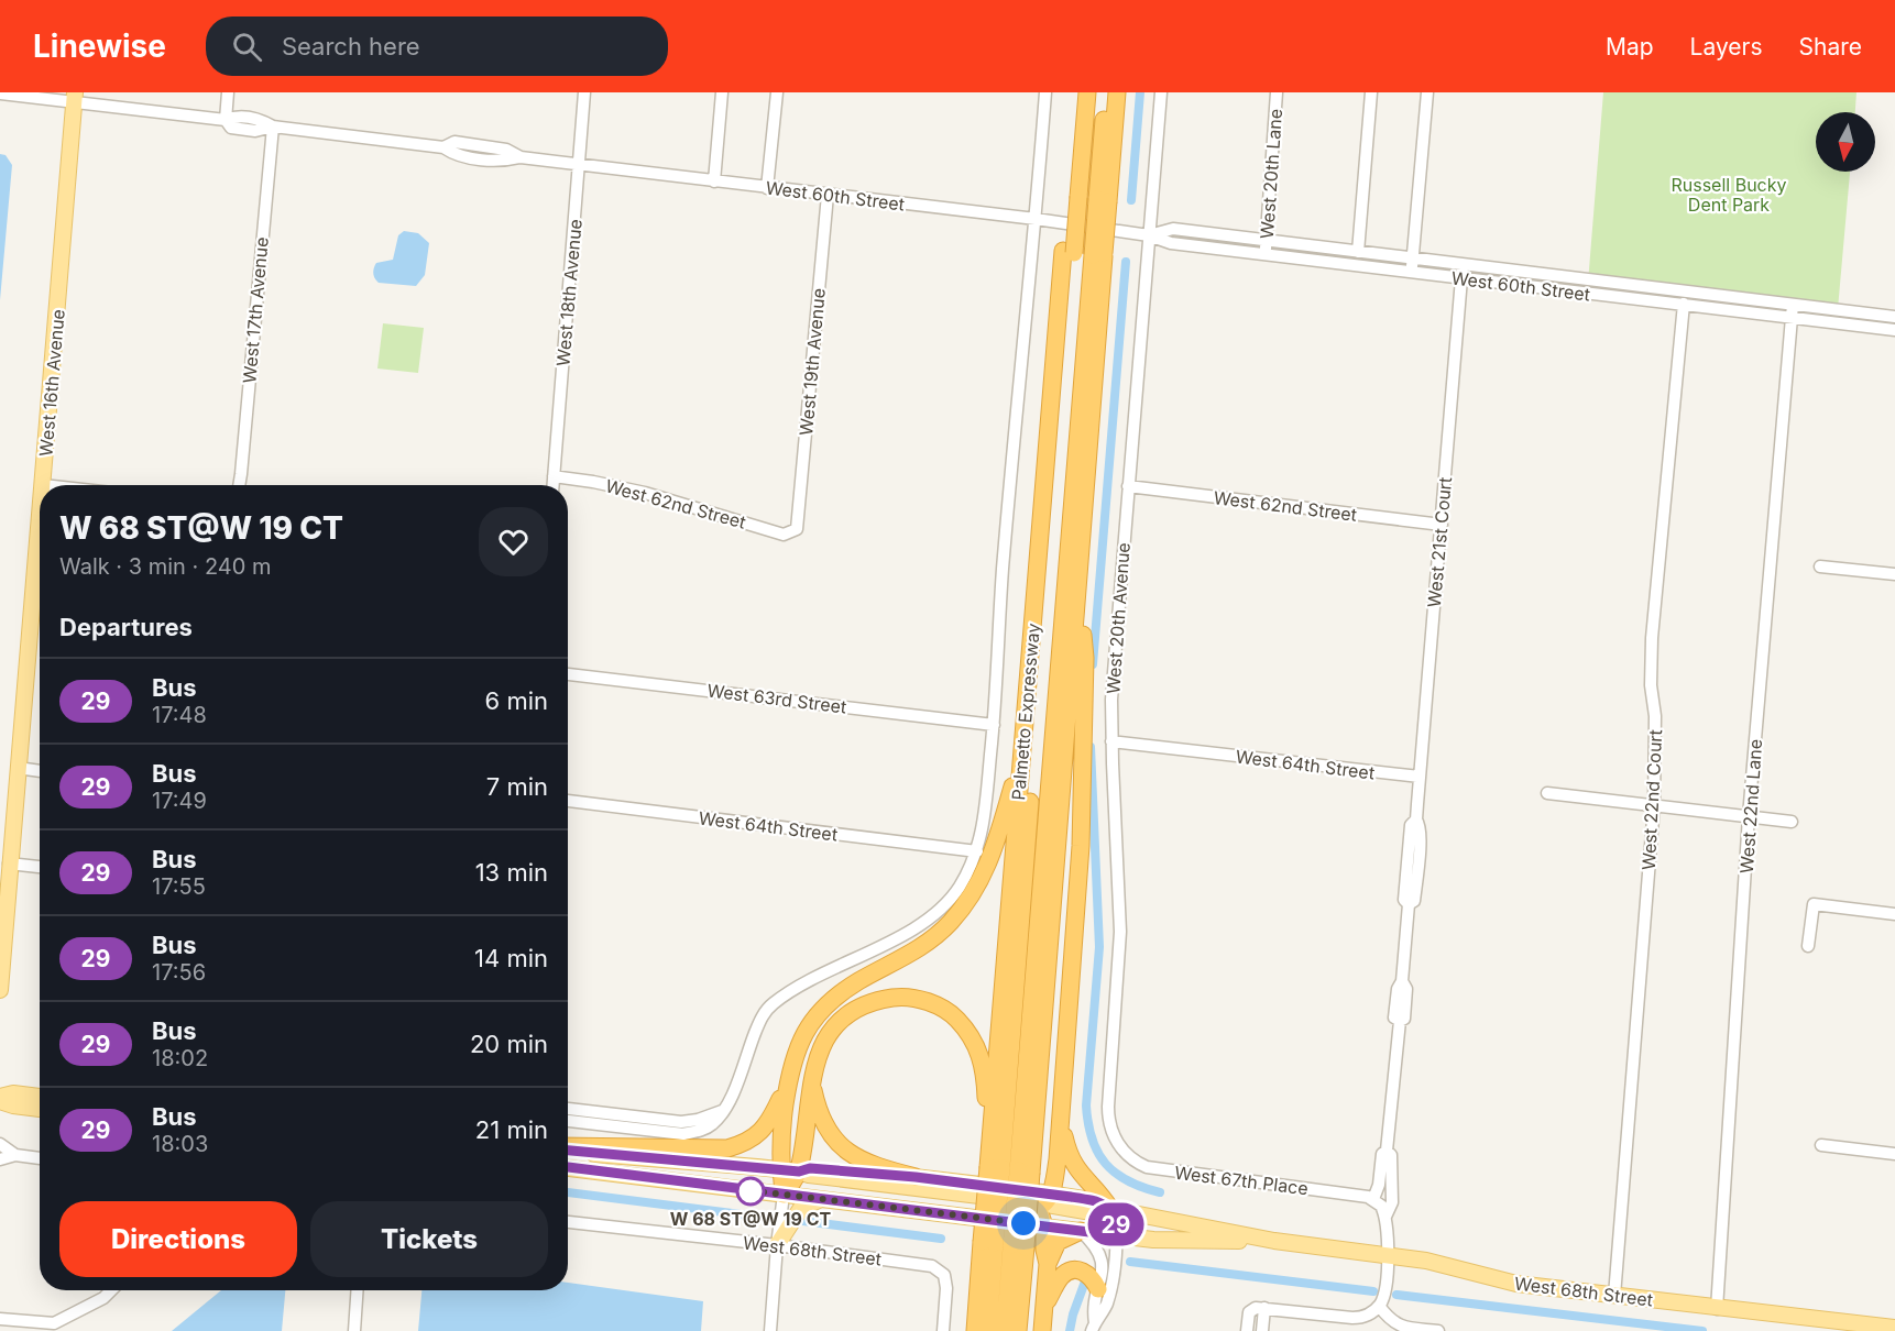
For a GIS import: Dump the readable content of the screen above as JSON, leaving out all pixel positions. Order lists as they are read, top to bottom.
{
  "streets": {
    "highway": ["Palmetto Expressway"],
    "main road": ["West 16th Avenue", "West 68th Street"],
    "street": [
      "West 20th Lane",
      "West 60th Street",
      "West 18th Avenue",
      "West 17th Avenue",
      "West 19th Avenue",
      "West 62nd Street",
      "West 21st Court",
      "West 20th Avenue",
      "West 63rd Street",
      "West 64th Street",
      "West 22nd Court",
      "West 22nd Lane",
      "West 67th Place"
    ]
  },
  "crossings": [
    ["West 20th Lane", "West 60th Street"],
    ["West 60th Street", "West 18th Avenue"],
    ["West 60th Street", "West 17th Avenue"],
    ["West 60th Street", "West 19th Avenue"],
    ["West 60th Street", "West 16th Avenue"],
    ["West 60th Street", "West 21st Court"],
    ["West 60th Street", "West 20th Avenue"],
    ["West 60th Street", "West 22nd Court"],
    ["West 60th Street", "West 22nd Lane"],
    ["West 18th Avenue", "West 62nd Street"],
    ["West 19th Avenue", "West 62nd Street"],
    ["West 62nd Street", "West 21st Court"],
    ["West 62nd Street", "West 20th Avenue"],
    ["West 21st Court", "West 64th Street"],
    ["West 21st Court", "West 67th Place"],
    ["West 21st Court", "West 68th Street"],
    ["West 20th Avenue", "West 64th Street"],
    ["West 20th Avenue", "West 67th Place"],
    ["West 22nd Court", "West 68th Street"],
    ["West 22nd Lane", "West 68th Street"]
  ],
  "parks": ["Russell Bucky Dent Park"],
  "places": ["W 68 ST@W 19 CT"],
  "lines": ["bus line 29"],
  "north": "bottom",
  "page": {
    "header": "Linewise",
    "search": "Search here",
    "nav": ["Map", "Layers", "Share"],
    "on_map": "29",
    "heading": [
      ["W 68 ST@W 19 CT", "Walk · 3 min · 240 m"],
      "Departures"
    ],
    "list": [
      {
        "mark": "29",
        "name": "Bus",
        "note": "17:48",
        "value": "6 min"
      },
      {
        "mark": "29",
        "name": "Bus",
        "note": "17:49",
        "value": "7 min"
      },
      {
        "mark": "29",
        "name": "Bus",
        "note": "17:55",
        "value": "13 min"
      },
      {
        "mark": "29",
        "name": "Bus",
        "note": "17:56",
        "value": "14 min"
      },
      {
        "mark": "29",
        "name": "Bus",
        "note": "18:02",
        "value": "20 min"
      },
      {
        "mark": "29",
        "name": "Bus",
        "note": "18:03",
        "value": "21 min"
      }
    ],
    "buttons": ["Directions", "Tickets"]
  }
}
